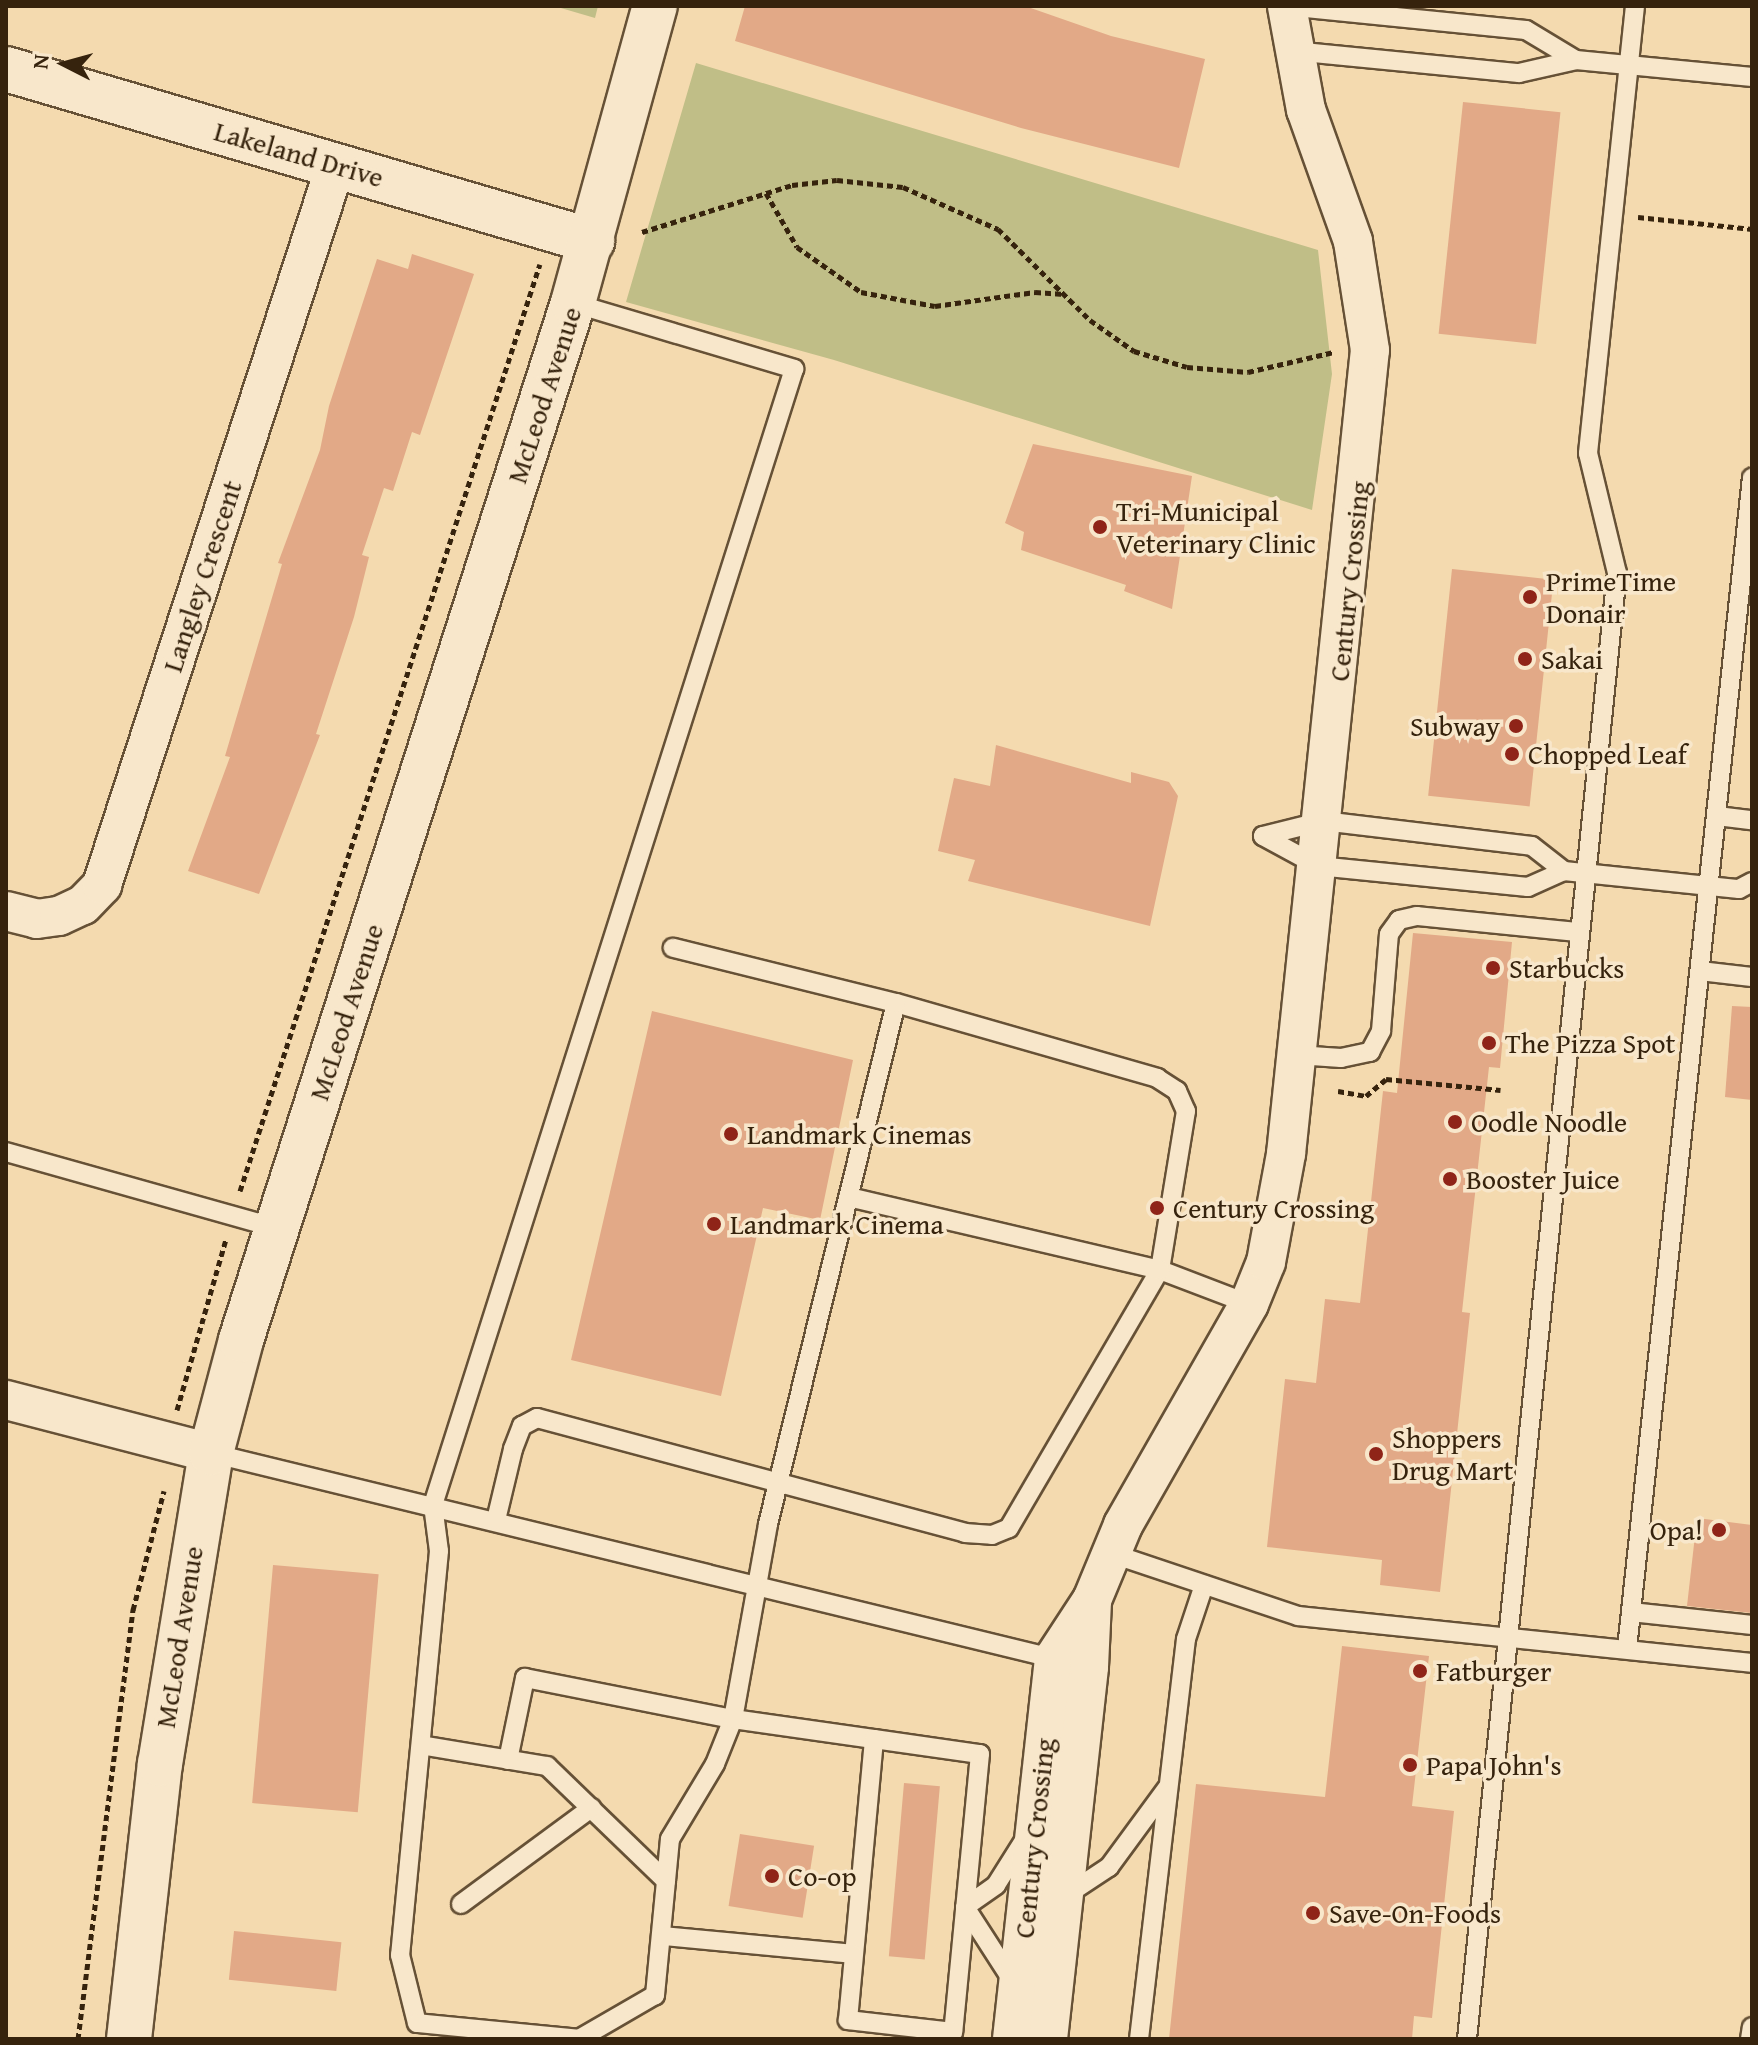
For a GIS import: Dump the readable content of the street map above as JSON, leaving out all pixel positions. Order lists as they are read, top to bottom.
{
  "streets": {
    "street": [
      "Lakeland Drive",
      "McLeod Avenue",
      "Langley Crescent",
      "Century Crossing"
    ]
  },
  "crossings": [
    ["Lakeland Drive", "McLeod Avenue"],
    ["Lakeland Drive", "Langley Crescent"]
  ],
  "places": [
    "Tri-Municipal Veterinary Clinic",
    "PrimeTime Donair",
    "Sakai",
    "Subway",
    "Chopped Leaf",
    "Starbucks",
    "The Pizza Spot",
    "Oodle Noodle",
    "Landmark Cinemas",
    "Booster Juice",
    "Century Crossing",
    "Landmark Cinema",
    "Shoppers Drug Mart",
    "Opa!",
    "Fatburger",
    "Papa John's",
    "Co-op",
    "Save-On-Foods"
  ],
  "north": "left"
}
